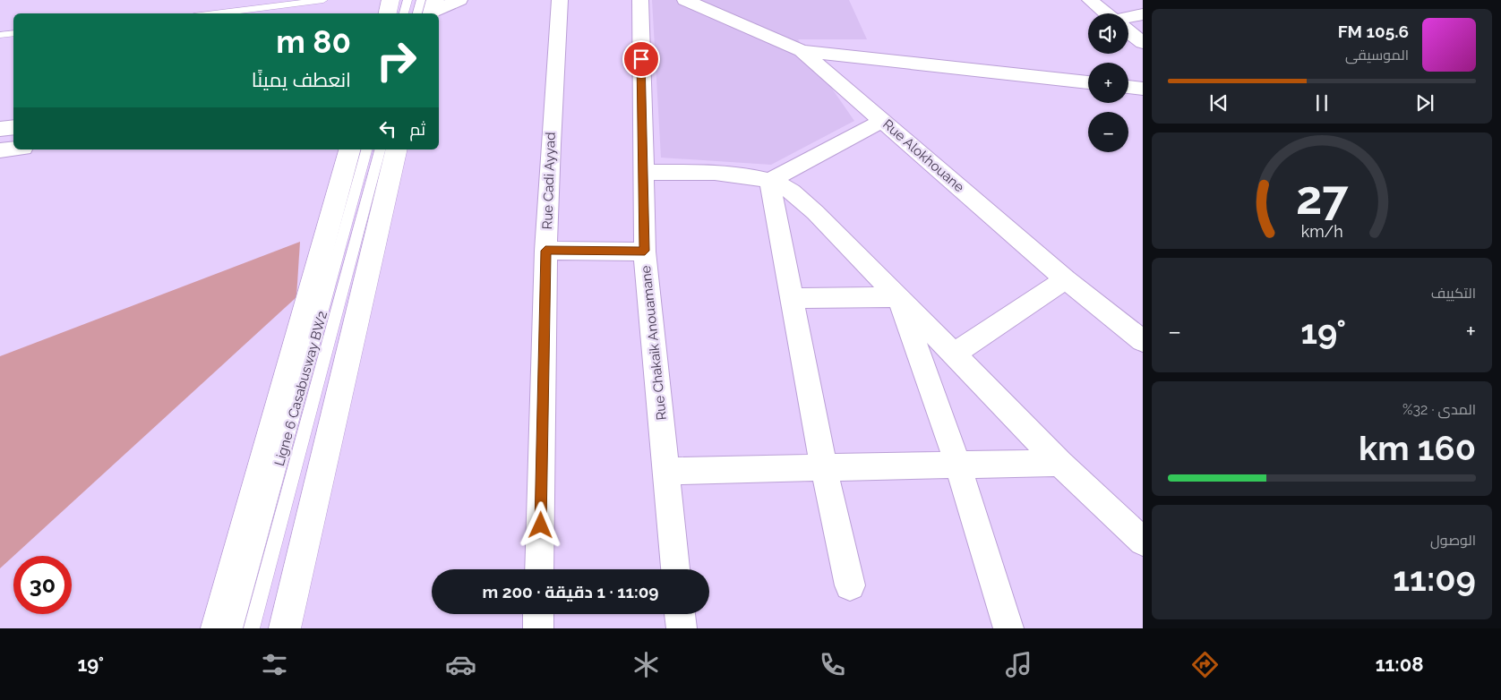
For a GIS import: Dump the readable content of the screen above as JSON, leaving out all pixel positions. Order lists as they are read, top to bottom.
{
  "streets": {
    "street": ["Rue Alokhouane", "Rue Cadi Ayyad", "Rue Chakaik Anouamane"],
    "lane": ["Ligne 6 Casabusway BW2"]
  },
  "page": {
    "map_buttons": ["+", "−"],
    "turn": ["80 m", "انعطف يمينًا"],
    "song": ["105.6 FM", "الموسيقى"],
    "then": "ثم",
    "tile": [
      "التكييف",
      ["المدى · 32%", "160 km"],
      ["الوصول", "11:09"]
    ],
    "heat": ["−", "19°", "+"],
    "limit": "30",
    "trip": "11:09 · 1 دقيقة · 200 m",
    "tabs": ["11:08", "19°"],
    "gauge": ["27", "km/h"]
  }
}
